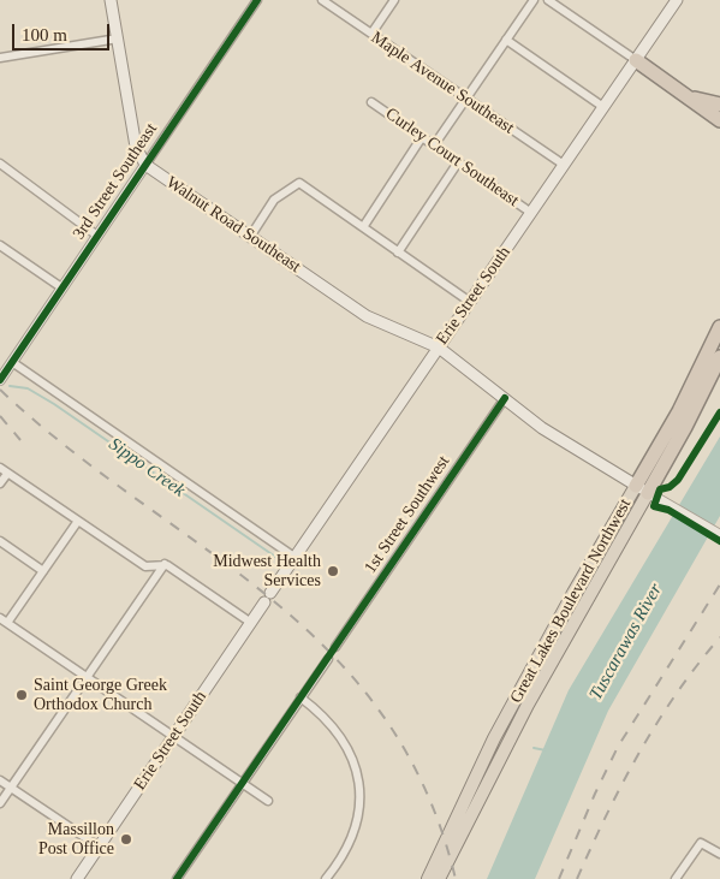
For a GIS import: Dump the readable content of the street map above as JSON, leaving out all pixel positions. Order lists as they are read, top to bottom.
{
  "streets": {
    "highway": ["Great Lakes Boulevard Northwest"],
    "main road": ["Walnut Road Southeast", "Erie Street South"],
    "street": [
      "Maple Avenue Southeast",
      "Curley Court Southeast",
      "3rd Street Southeast",
      "1st Street Southwest"
    ]
  },
  "crossings": [
    ["Maple Avenue Southeast", "Erie Street South"],
    ["Curley Court Southeast", "Erie Street South"],
    ["3rd Street Southeast", "Walnut Road Southeast"],
    ["Walnut Road Southeast", "Erie Street South"],
    ["Walnut Road Southeast", "1st Street Southwest"],
    ["Walnut Road Southeast", "Great Lakes Boulevard Northwest"]
  ],
  "water": ["Sippo Creek", "Tuscarawas River"],
  "places": ["Midwest Health Services", "Saint George Greek Orthodox Church", "Massillon Post Office"],
  "scale_bar": "100 m"
}
